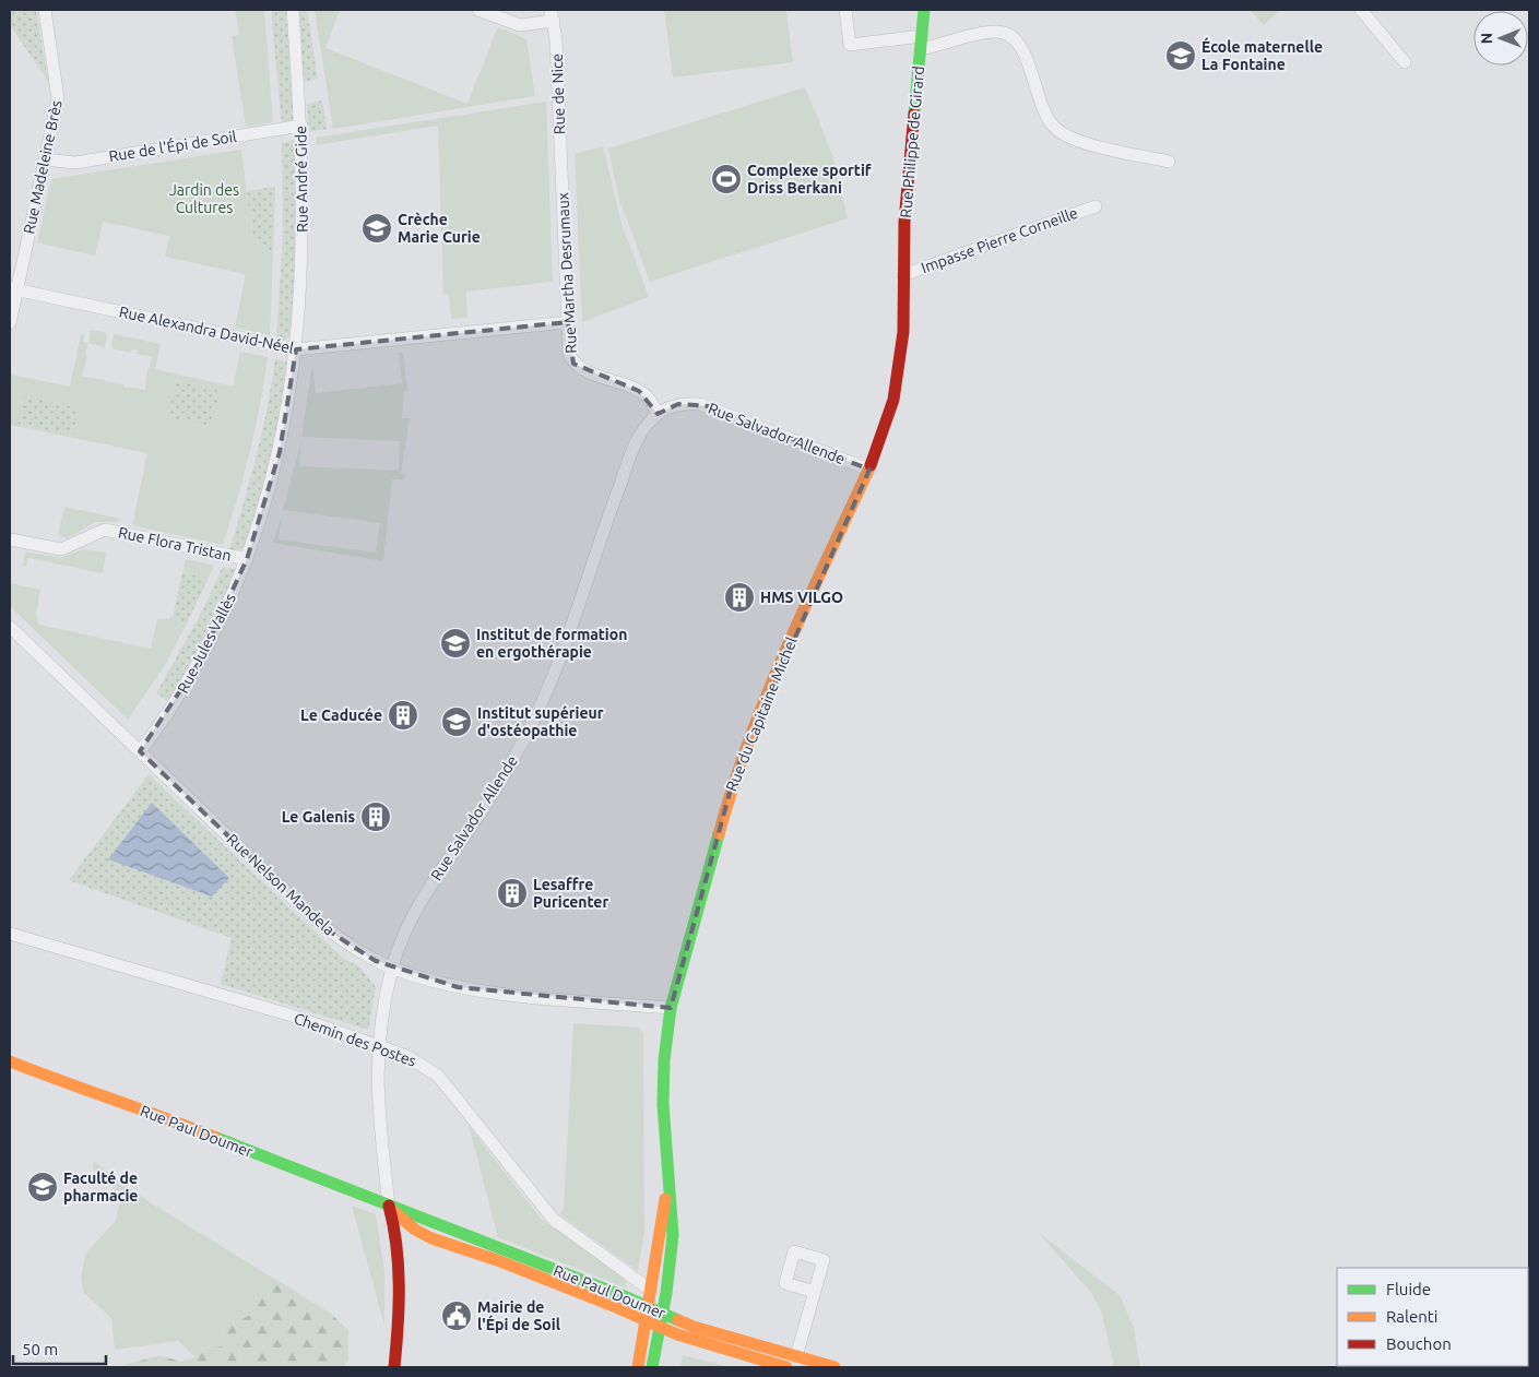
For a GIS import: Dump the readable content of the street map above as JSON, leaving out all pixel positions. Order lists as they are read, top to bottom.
{
  "streets": {
    "main road": ["Rue Philippe de Girard", "Rue du Capitaine Michel", "Rue Paul Doumer"],
    "street": [
      "Rue de Nice",
      "Rue de l'Épi de Soil",
      "Rue Madeleine Brès",
      "Rue André Gide",
      "Impasse Pierre Corneille",
      "Rue Martha Desrumaux",
      "Rue Alexandra David-Néel",
      "Rue Salvador Allende",
      "Rue Flora Tristan",
      "Rue Jules Vallès",
      "Rue Nelson Mandela",
      "Chemin des Postes"
    ]
  },
  "crossings": [
    ["Rue de Nice", "Rue Martha Desrumaux"],
    ["Rue Philippe de Girard", "Impasse Pierre Corneille"],
    ["Rue Philippe de Girard", "Rue du Capitaine Michel"],
    ["Rue de l'Épi de Soil", "Rue Madeleine Brès"],
    ["Rue de l'Épi de Soil", "Rue André Gide"],
    ["Rue Madeleine Brès", "Rue Alexandra David-Néel"],
    ["Rue André Gide", "Rue Alexandra David-Néel"],
    ["Rue André Gide", "Rue Jules Vallès"],
    ["Impasse Pierre Corneille", "Rue du Capitaine Michel"],
    ["Rue Martha Desrumaux", "Rue Alexandra David-Néel"],
    ["Rue Martha Desrumaux", "Rue Salvador Allende"],
    ["Rue Alexandra David-Néel", "Rue Jules Vallès"],
    ["Rue Salvador Allende", "Rue du Capitaine Michel"],
    ["Rue Salvador Allende", "Rue Nelson Mandela"],
    ["Rue Salvador Allende", "Chemin des Postes"],
    ["Rue Salvador Allende", "Rue Paul Doumer"],
    ["Rue Flora Tristan", "Rue Jules Vallès"],
    ["Rue Jules Vallès", "Rue Nelson Mandela"],
    ["Rue du Capitaine Michel", "Rue Nelson Mandela"],
    ["Rue du Capitaine Michel", "Chemin des Postes"],
    ["Rue du Capitaine Michel", "Rue Paul Doumer"]
  ],
  "parks": ["Jardin des Cultures"],
  "places": {
    "school or university": [
      "École maternelle La Fontaine",
      "Crèche Marie Curie",
      "Institut de formation en ergothérapie",
      "Institut supérieur d'ostéopathie",
      "Faculté de pharmacie"
    ],
    "sports": ["Complexe sportif Driss Berkani"],
    "building": [
      "HMS VILGO",
      "Le Caducée",
      "Le Galenis",
      "Lesaffre Puricenter"
    ],
    "public building": ["Mairie de l'Épi de Soil"]
  },
  "legend": ["Fluide", "Ralenti", "Bouchon"],
  "scale_bar": "50 m",
  "north": "left"
}
